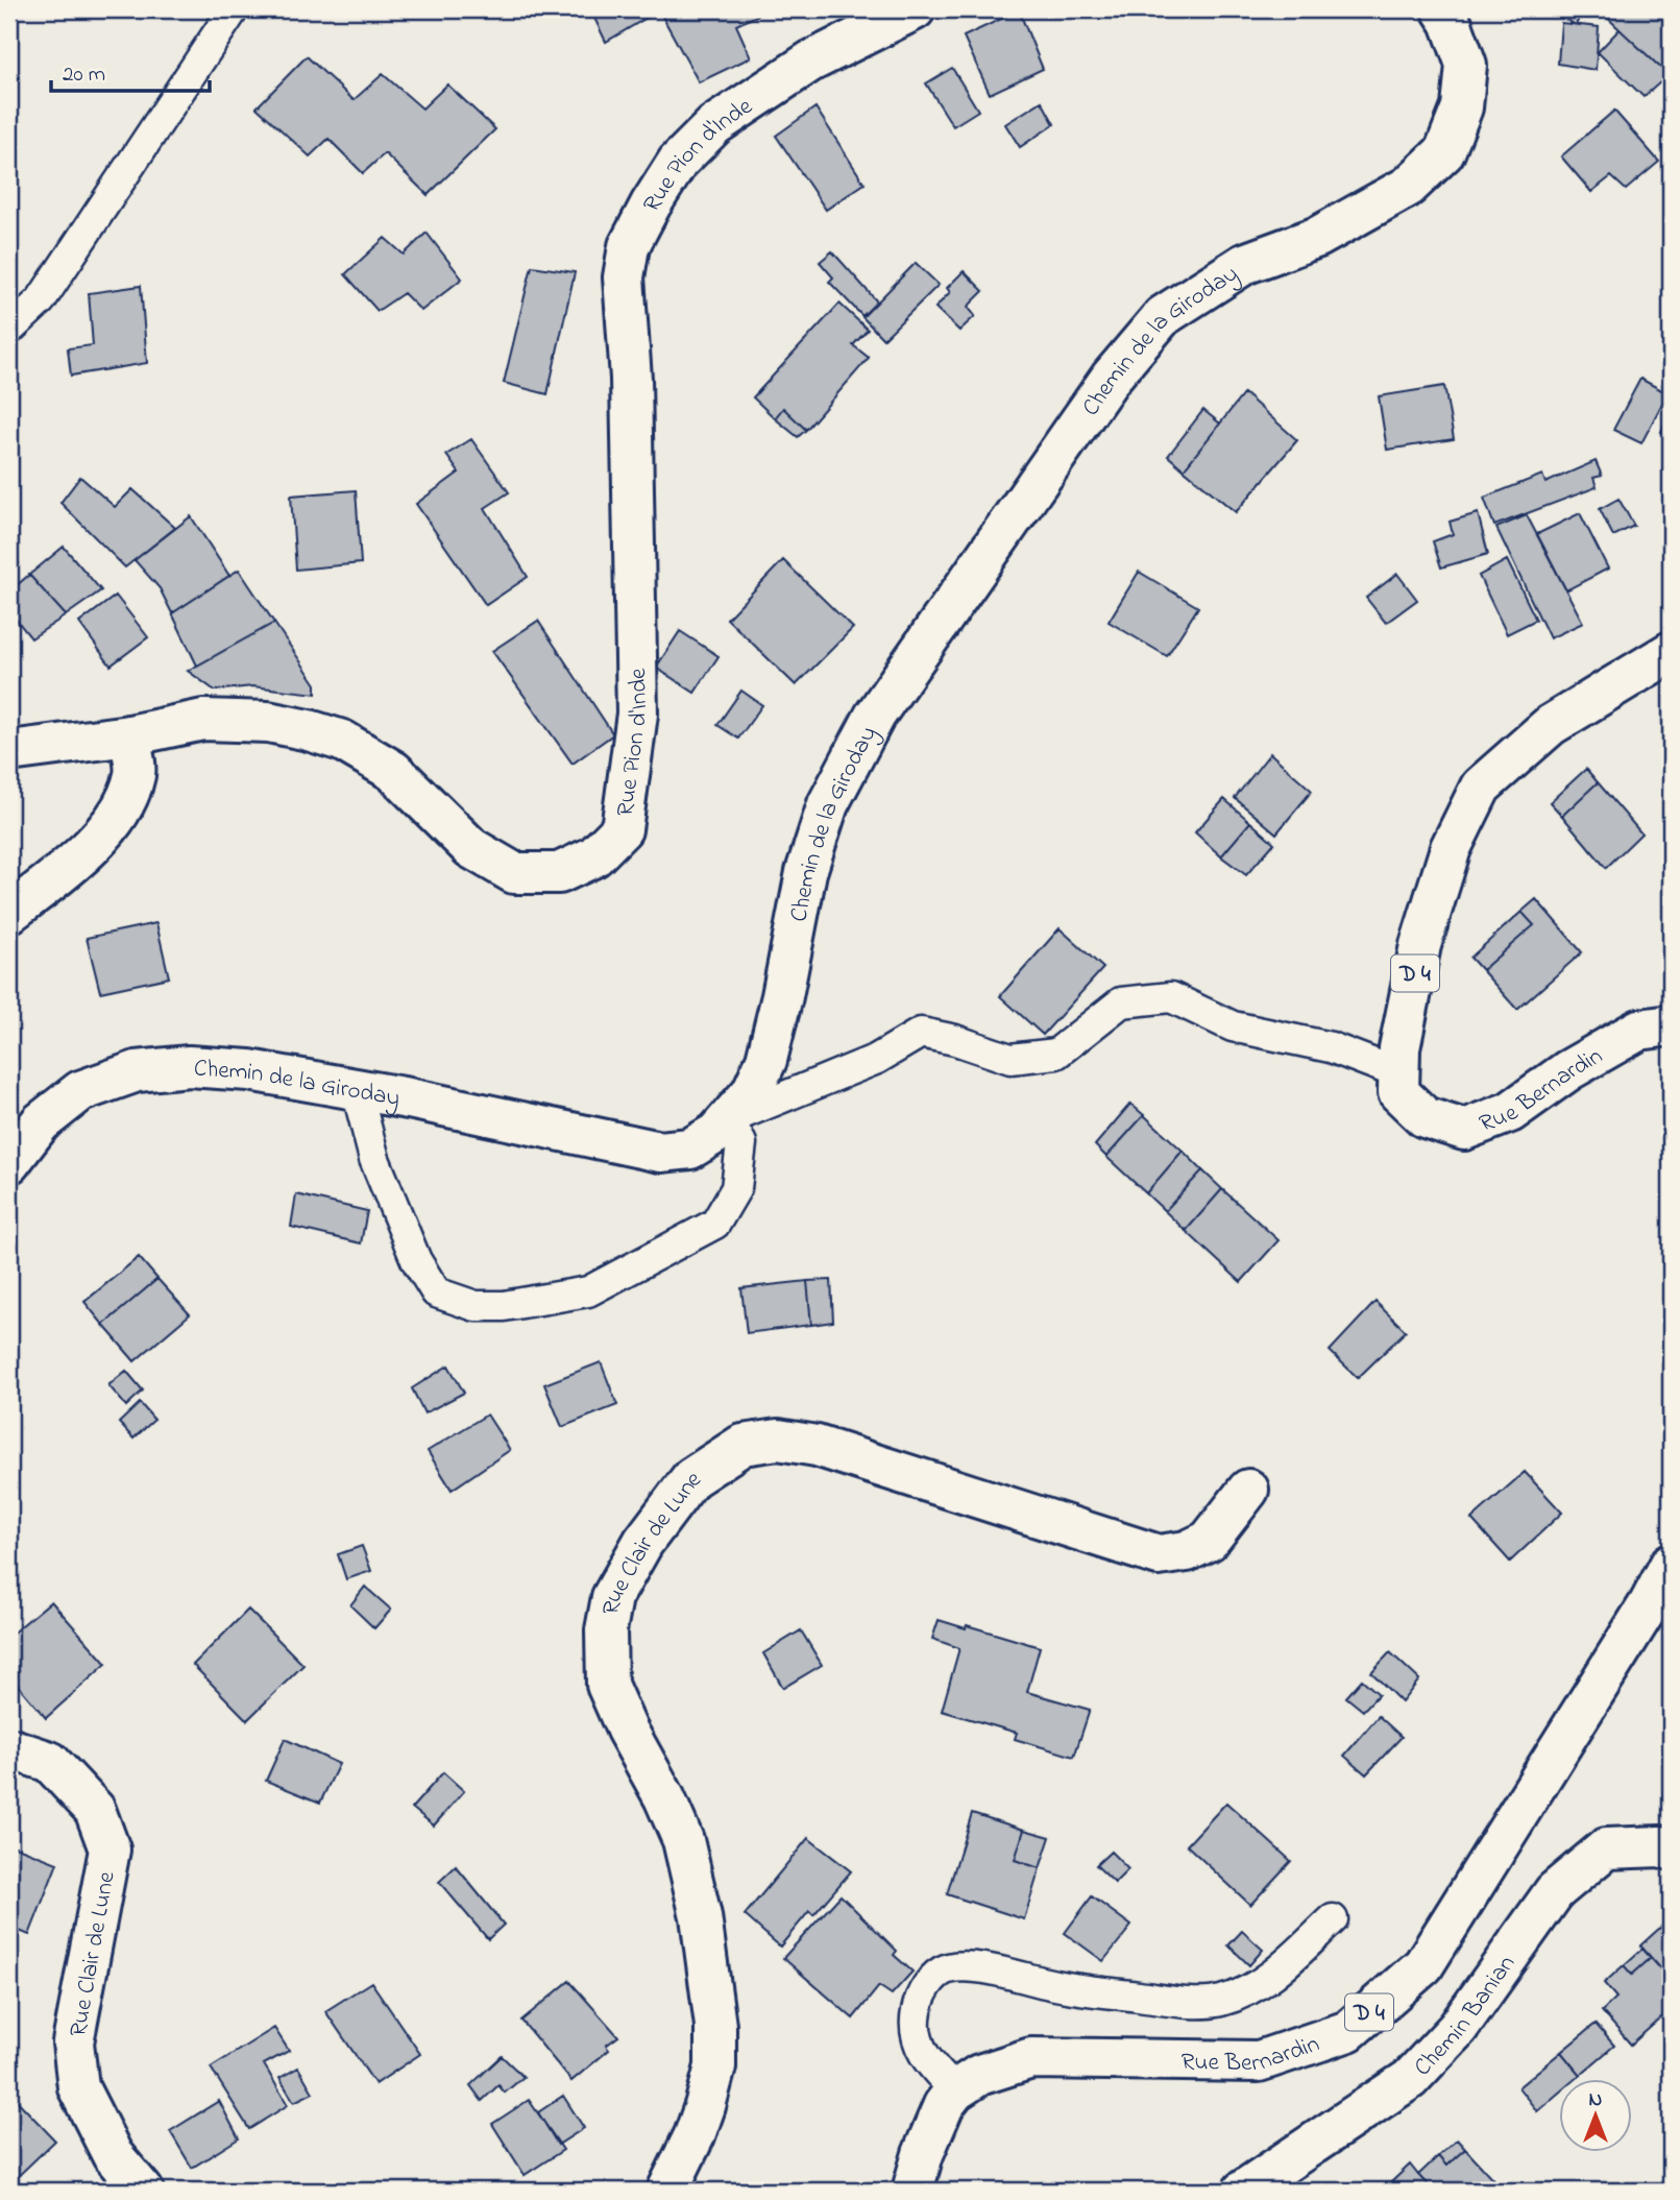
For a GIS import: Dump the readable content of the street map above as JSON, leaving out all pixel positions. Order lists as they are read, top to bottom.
{
  "streets": {
    "street": [
      "Rue Pion d'Inde",
      "Chemin de la Giroday",
      "D 4",
      "Rue Bernardin",
      "Rue Clair de Lune",
      "Chemin Banian"
    ]
  },
  "crossings": [
    ["D 4", "Rue Bernardin"]
  ],
  "scale_bar": "20 m",
  "north": "top"
}
